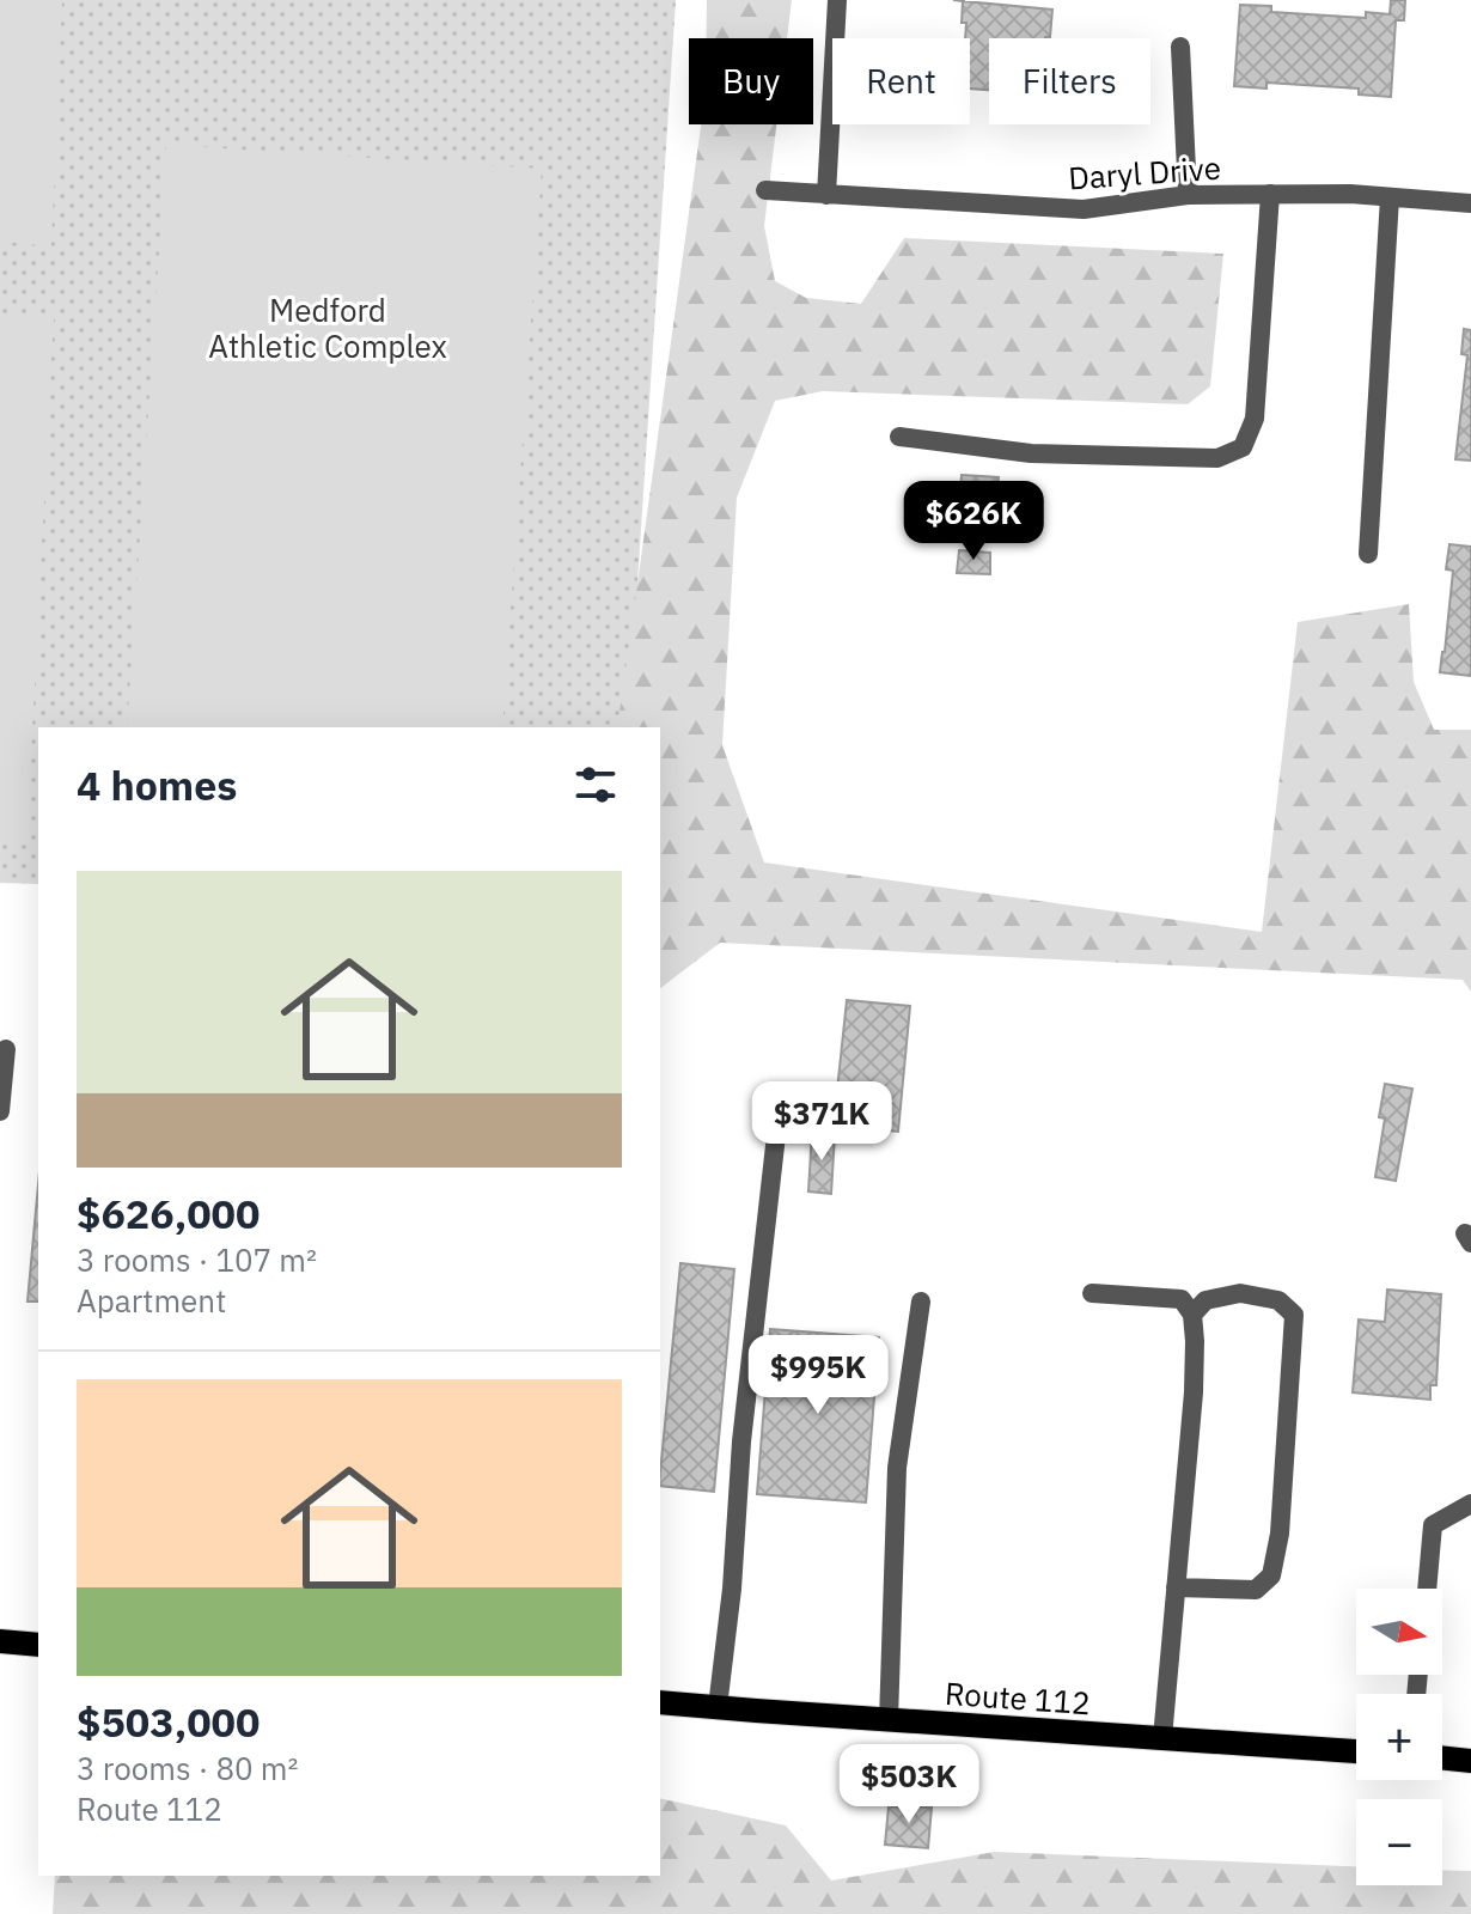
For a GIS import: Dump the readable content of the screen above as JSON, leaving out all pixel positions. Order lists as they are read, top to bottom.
{
  "streets": {
    "main road": ["Route 112"],
    "street": ["Daryl Drive"]
  },
  "parks": ["Medford Athletic Complex"],
  "north": "right",
  "page": {
    "chip": ["Buy", "Rent", "Filters"],
    "price": [
      "$626K",
      "$371K",
      "$995K",
      "$503K"
    ],
    "heading": "4 homes",
    "list": [
      {
        "name": "$626,000",
        "note": "3 rooms · 107 m² · Apartment"
      },
      {
        "name": "$503,000",
        "note": "3 rooms · 80 m² · Route 112"
      }
    ],
    "map_buttons": ["+", "−"]
  }
}
